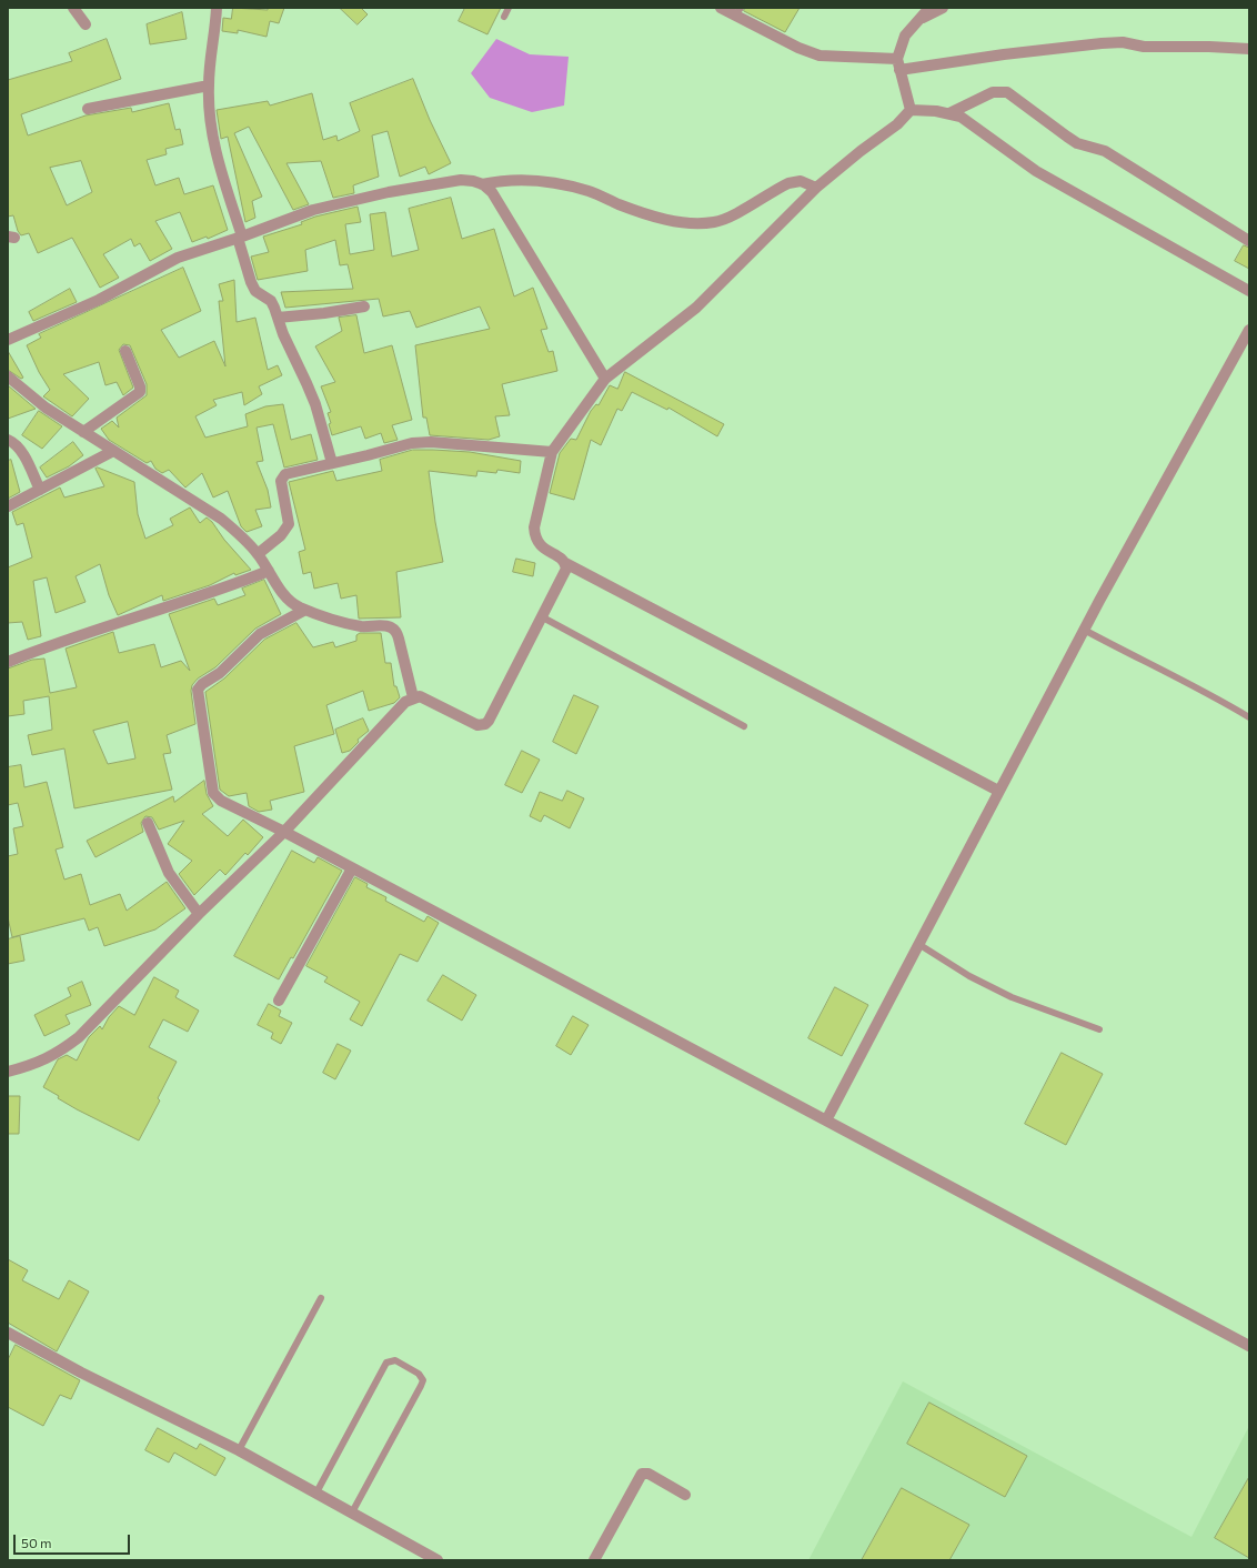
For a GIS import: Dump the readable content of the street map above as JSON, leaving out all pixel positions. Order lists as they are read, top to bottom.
{
  "scale_bar": "50 m"
}
